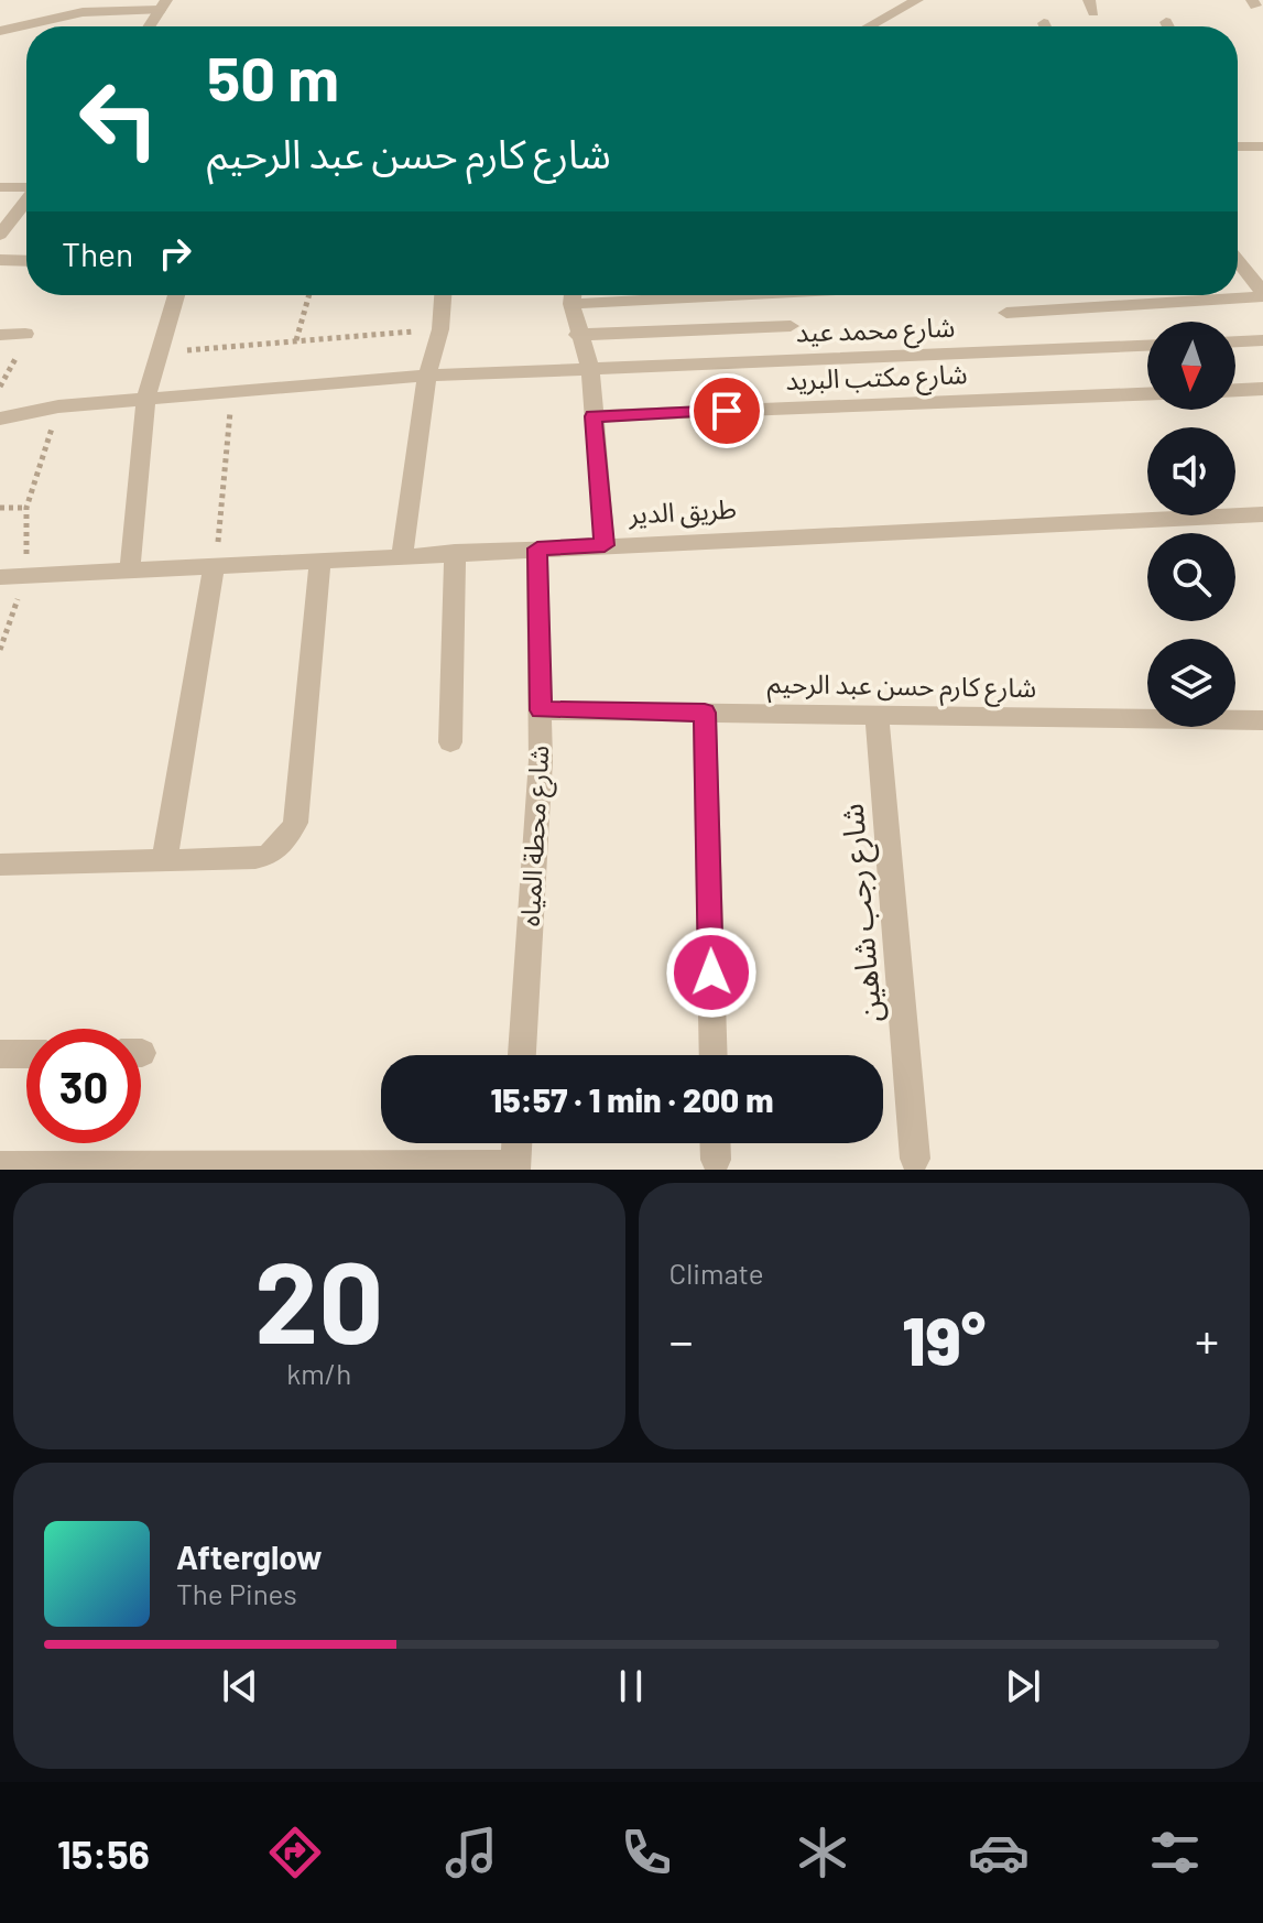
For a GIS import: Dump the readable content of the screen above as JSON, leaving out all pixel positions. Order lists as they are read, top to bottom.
{
  "streets": {
    "street": [
      "شارع محمد عيد",
      "شارع مكتب البريد",
      "طريق الدير",
      "شارع كارم حسن عبد الرحيم",
      "شارع محطة المياه",
      "شارع رجب شاهين"
    ]
  },
  "crossings": [
    ["طريق الدير", "شارع محطة المياه"],
    ["شارع كارم حسن عبد الرحيم", "شارع محطة المياه"],
    ["شارع كارم حسن عبد الرحيم", "شارع رجب شاهين"]
  ],
  "north": "bottom",
  "page": {
    "turn": ["50 m", "شارع كارم حسن عبد الرحيم"],
    "then": "Then",
    "limit": "30",
    "trip": "15:57 · 1 min · 200 m",
    "tile": [
      ["20", "km/h"],
      "Climate"
    ],
    "heat": ["−", "19°", "+"],
    "song": ["Afterglow", "The Pines"],
    "tabs": "15:56"
  }
}
